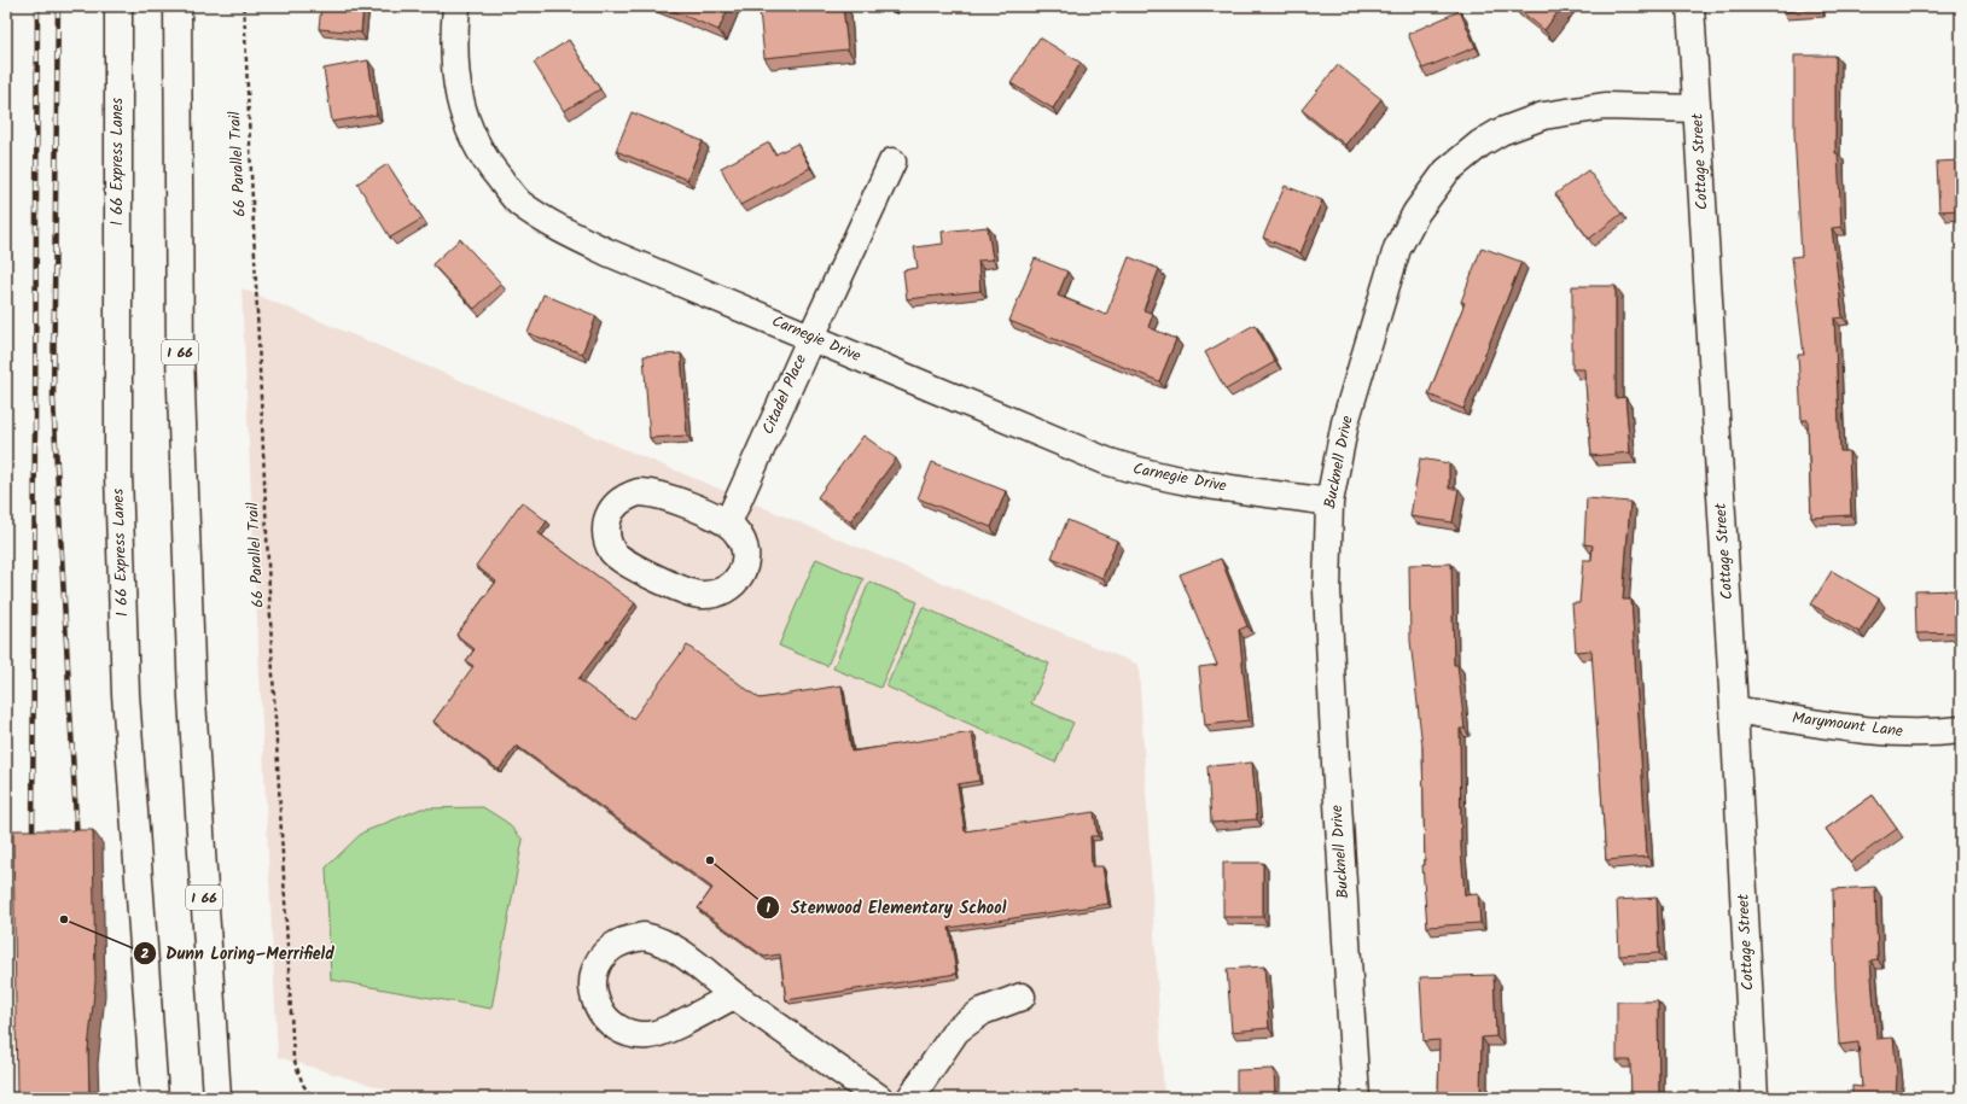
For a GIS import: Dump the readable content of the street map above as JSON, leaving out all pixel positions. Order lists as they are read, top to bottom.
{
  "streets": {
    "main road": [
      "I 66 Express Lanes",
      "Cottage Street",
      "Carnegie Drive",
      "I 66",
      "Citadel Place",
      "Bucknell Drive",
      "Marymount Lane"
    ],
    "path": ["66 Parallel Trail"]
  },
  "crossings": [
    ["Cottage Street", "Bucknell Drive"],
    ["Cottage Street", "Marymount Lane"],
    ["Carnegie Drive", "Citadel Place"],
    ["Carnegie Drive", "Bucknell Drive"]
  ],
  "places": ["Stenwood Elementary School", "Dunn Loring–Merrifield"]
}
